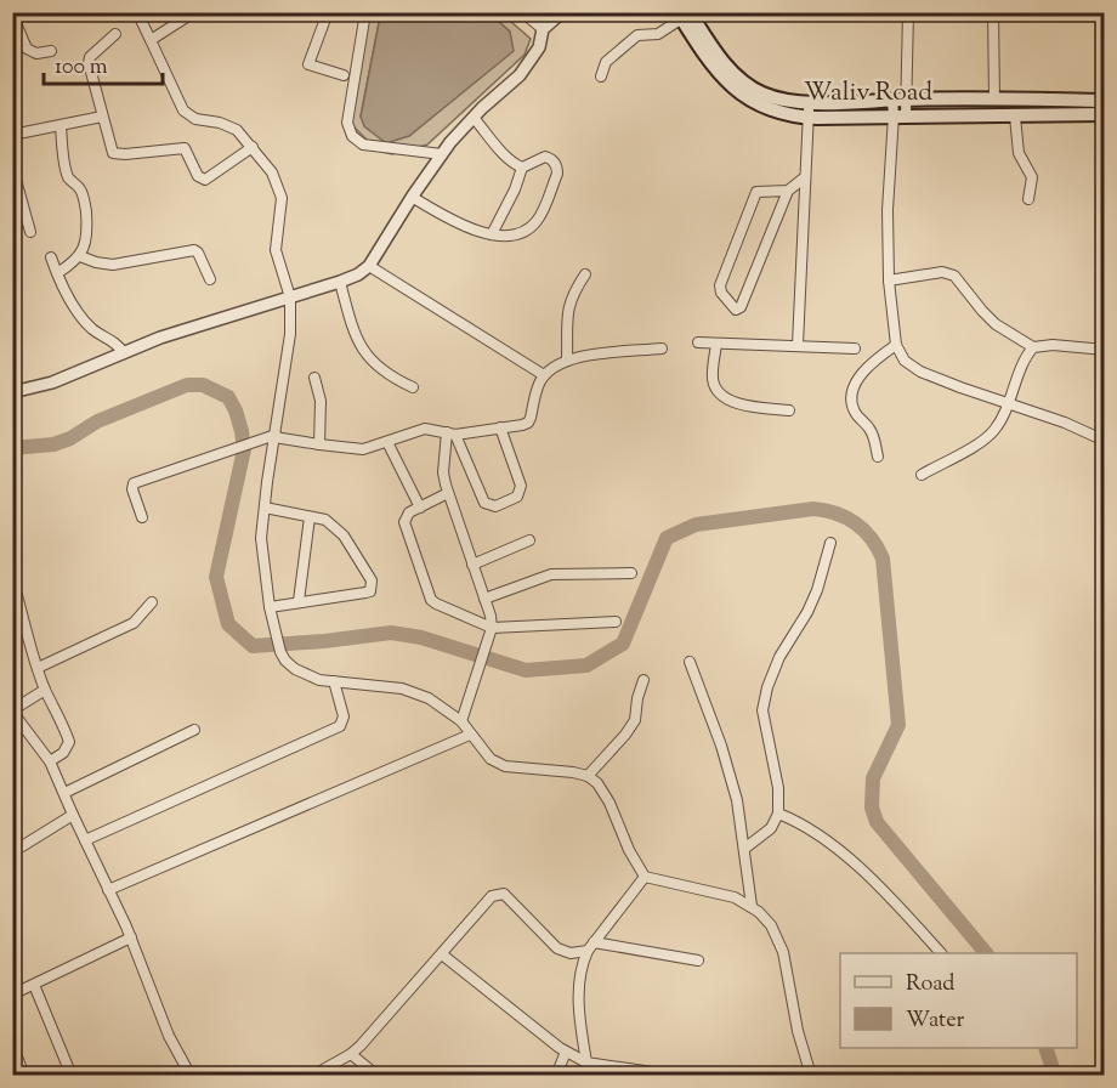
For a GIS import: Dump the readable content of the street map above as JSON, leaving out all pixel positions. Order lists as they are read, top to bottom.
{
  "streets": {
    "main road": ["Waliv Road"]
  },
  "legend": ["Road", "Water"],
  "scale_bar": "100 m"
}
